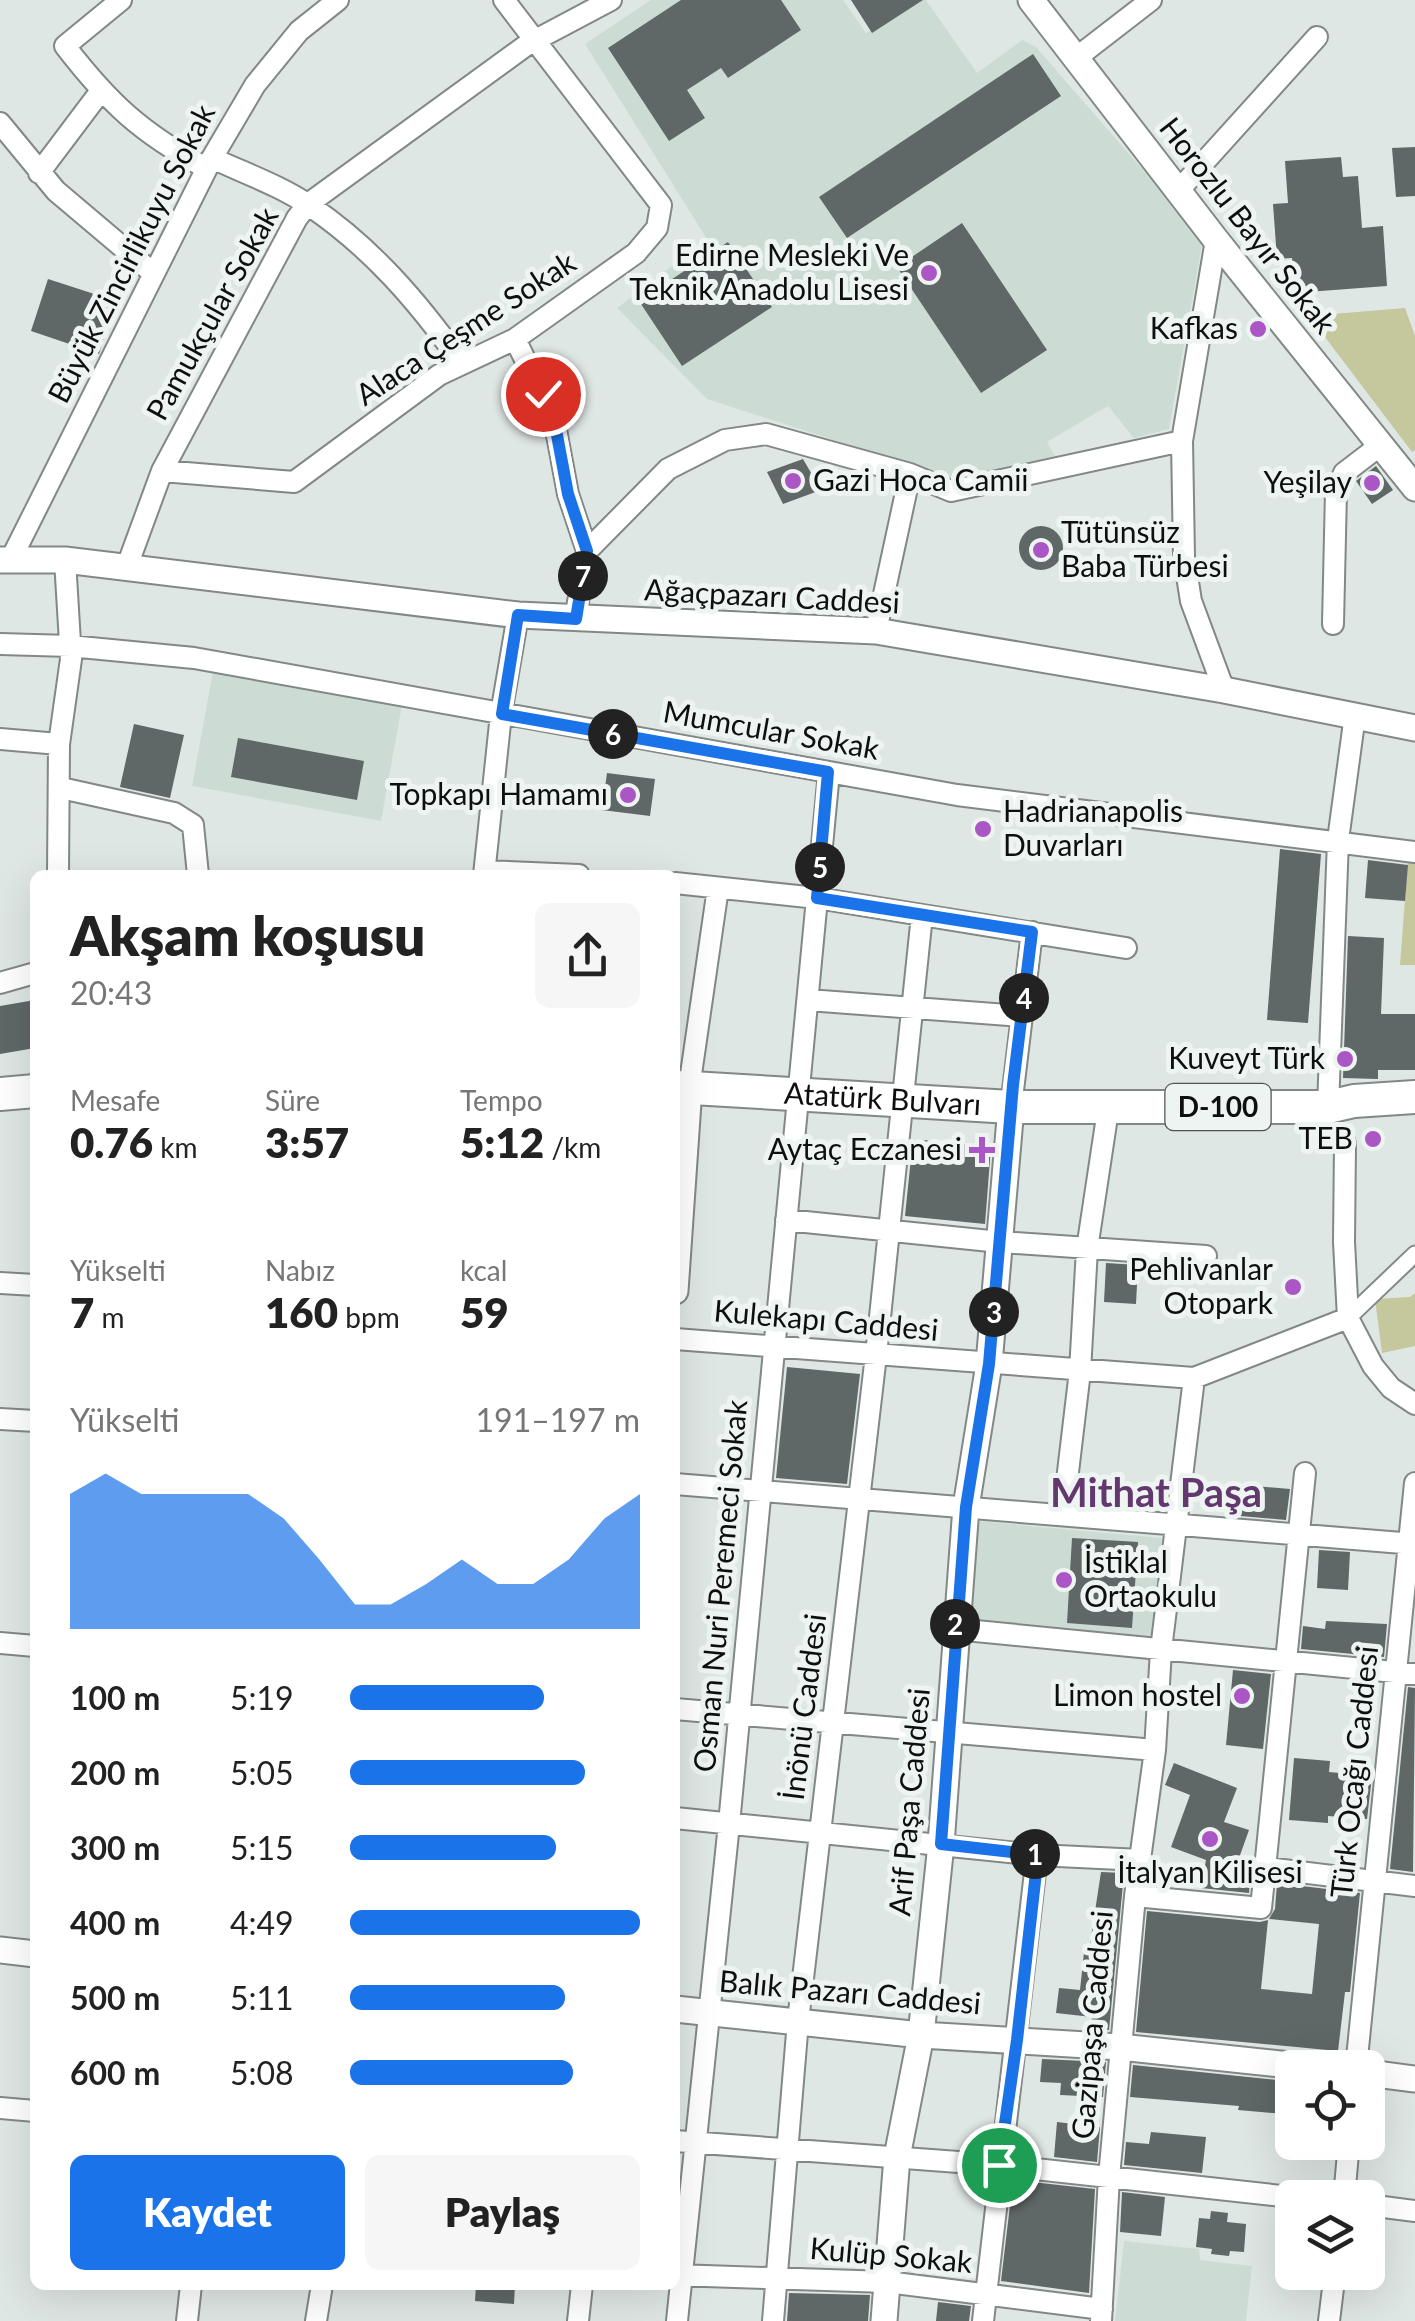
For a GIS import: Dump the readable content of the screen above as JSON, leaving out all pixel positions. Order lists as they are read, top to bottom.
{
  "streets": {
    "main road": ["Atatürk Bulvarı", "D-100"],
    "street": [
      "Horozlu Bayır Sokak",
      "Büyük Zincirlikuyu Sokak",
      "Pamukçular Sokak",
      "Alaca Çeşme Sokak",
      "Ağaçpazarı Caddesi",
      "Mumcular Sokak",
      "Kulekapı Caddesi",
      "Osman Nuri Peremeci Sokak",
      "İnönü Caddesi",
      "Türk Ocağı Caddesi",
      "Arif Paşa Caddesi",
      "Balık Pazarı Caddesi",
      "Gazipaşa Caddesi",
      "Kulüp Sokak"
    ]
  },
  "crossings": [
    ["Büyük Zincirlikuyu Sokak", "Ağaçpazarı Caddesi"],
    ["Pamukçular Sokak", "Alaca Çeşme Sokak"],
    ["Pamukçular Sokak", "Ağaçpazarı Caddesi"],
    ["Mumcular Sokak", "Osman Nuri Peremeci Sokak"],
    ["Atatürk Bulvarı", "Osman Nuri Peremeci Sokak"],
    ["Atatürk Bulvarı", "İnönü Caddesi"],
    ["Atatürk Bulvarı", "Arif Paşa Caddesi"],
    ["Kulekapı Caddesi", "Osman Nuri Peremeci Sokak"],
    ["Kulekapı Caddesi", "İnönü Caddesi"],
    ["Kulekapı Caddesi", "Arif Paşa Caddesi"],
    ["Kulekapı Caddesi", "Gazipaşa Caddesi"],
    ["Osman Nuri Peremeci Sokak", "Balık Pazarı Caddesi"],
    ["İnönü Caddesi", "Balık Pazarı Caddesi"],
    ["İnönü Caddesi", "Kulüp Sokak"],
    ["Arif Paşa Caddesi", "Balık Pazarı Caddesi"],
    ["Arif Paşa Caddesi", "Kulüp Sokak"],
    ["Balık Pazarı Caddesi", "Gazipaşa Caddesi"],
    ["Gazipaşa Caddesi", "Kulüp Sokak"]
  ],
  "districts": ["Mithat Paşa"],
  "places": {
    "other": [
      "Edirne Mesleki Ve Teknik Anadolu Lisesi",
      "Kafkas",
      "Gazi Hoca Camii",
      "Yeşilay",
      "Tütünsüz Baba Türbesi",
      "Topkapı Hamamı",
      "Hadrianapolis Duvarları",
      "Kuveyt Türk",
      "TEB",
      "Pehlivanlar Otopark",
      "İstiklal Ortaokulu",
      "Limon hostel",
      "İtalyan Kilisesi"
    ],
    "health": ["Aytaç Eczanesi"]
  },
  "page": {
    "pins": [
      "7",
      "6",
      "5",
      "4",
      "3",
      "2",
      "1"
    ],
    "heading": ["Akşam koşusu", "20:43"],
    "stats": [
      ["Mesafe", "0.76 km"],
      ["Süre", "3:57"],
      ["Tempo", "5:12 /km"],
      ["Yükselti", "7 m"],
      ["Nabız", "160 bpm"],
      ["kcal", "59"]
    ],
    "chart": ["Yükselti", "191–197 m"],
    "list": [
      {
        "name": "100 m",
        "note": "5:19"
      },
      {
        "name": "200 m",
        "note": "5:05"
      },
      {
        "name": "300 m",
        "note": "5:15"
      },
      {
        "name": "400 m",
        "note": "4:49"
      },
      {
        "name": "500 m",
        "note": "5:11"
      },
      {
        "name": "600 m",
        "note": "5:08"
      }
    ],
    "buttons": ["Kaydet", "Paylaş"]
  }
}
